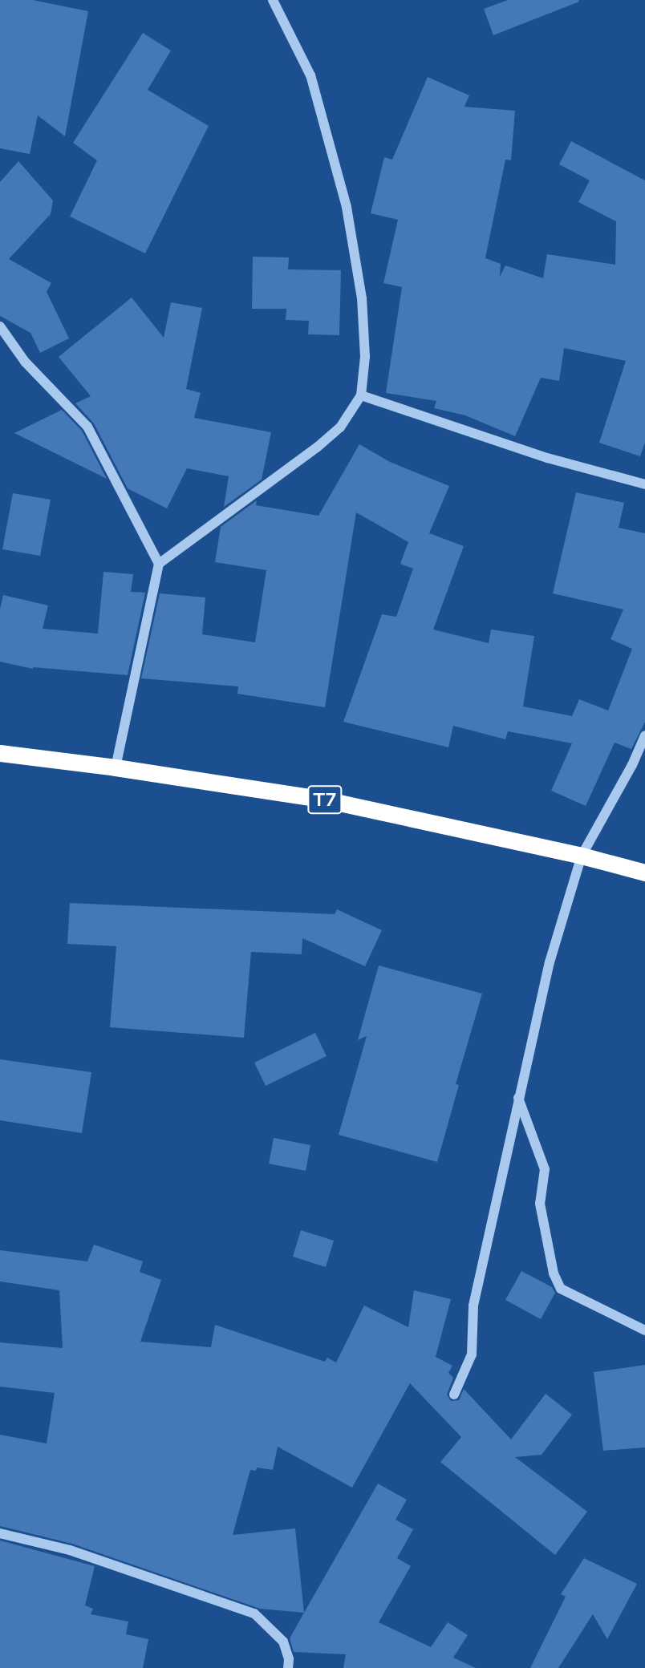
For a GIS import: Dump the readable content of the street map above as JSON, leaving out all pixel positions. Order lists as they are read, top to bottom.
{
  "streets": {
    "highway": ["T7"]
  }
}
